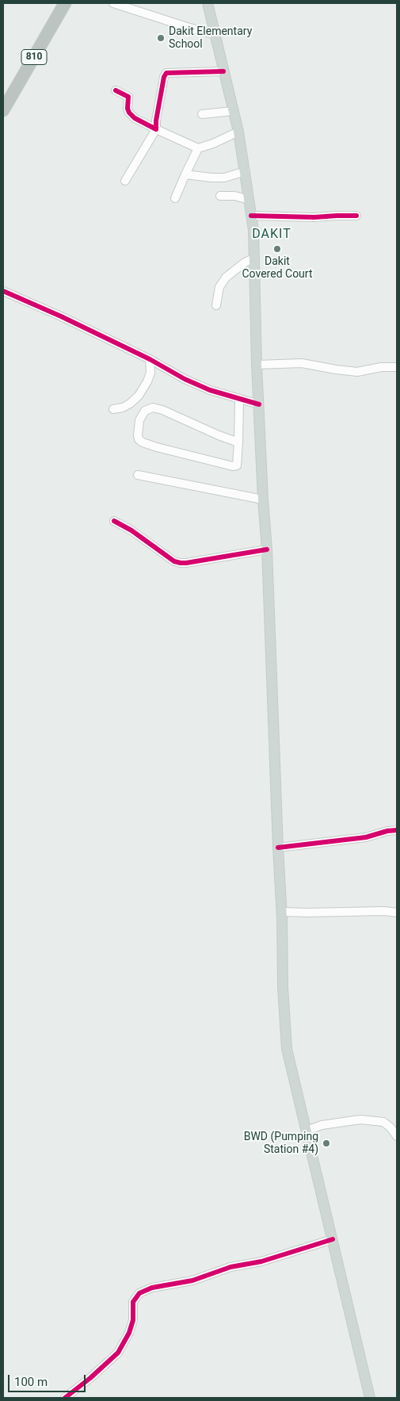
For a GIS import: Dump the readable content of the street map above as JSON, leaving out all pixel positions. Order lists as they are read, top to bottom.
{
  "streets": {
    "highway": ["810"]
  },
  "districts": ["DAKIT"],
  "places": ["Dakit Elementary School", "Dakit Covered Court", "BWD (Pumping Station #4)"],
  "scale_bar": "100 m"
}
